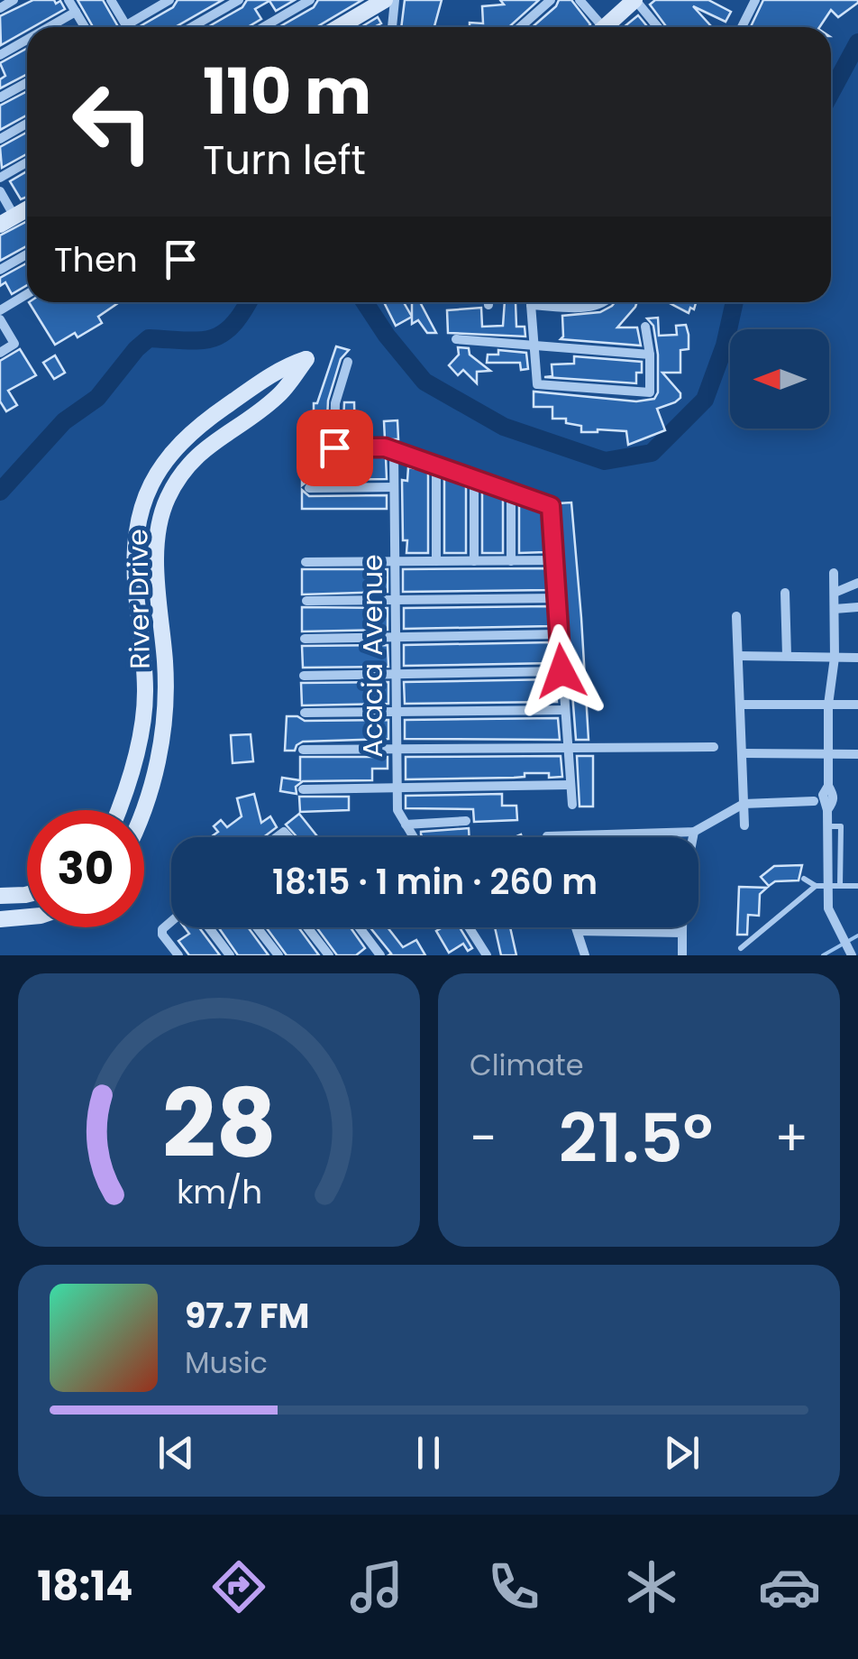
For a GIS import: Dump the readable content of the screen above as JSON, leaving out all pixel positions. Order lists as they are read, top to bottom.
{
  "streets": {
    "street": ["River Drive", "Acacia Avenue"]
  },
  "north": "left",
  "page": {
    "turn": ["110 m", "Turn left"],
    "then": "Then",
    "limit": "30",
    "trip": "18:15 · 1 min · 260 m",
    "tile": "Climate",
    "heat": ["−", "21.5°", "+"],
    "song": ["97.7 FM", "Music"],
    "tabs": "18:14",
    "gauge": ["28", "km/h"]
  }
}
